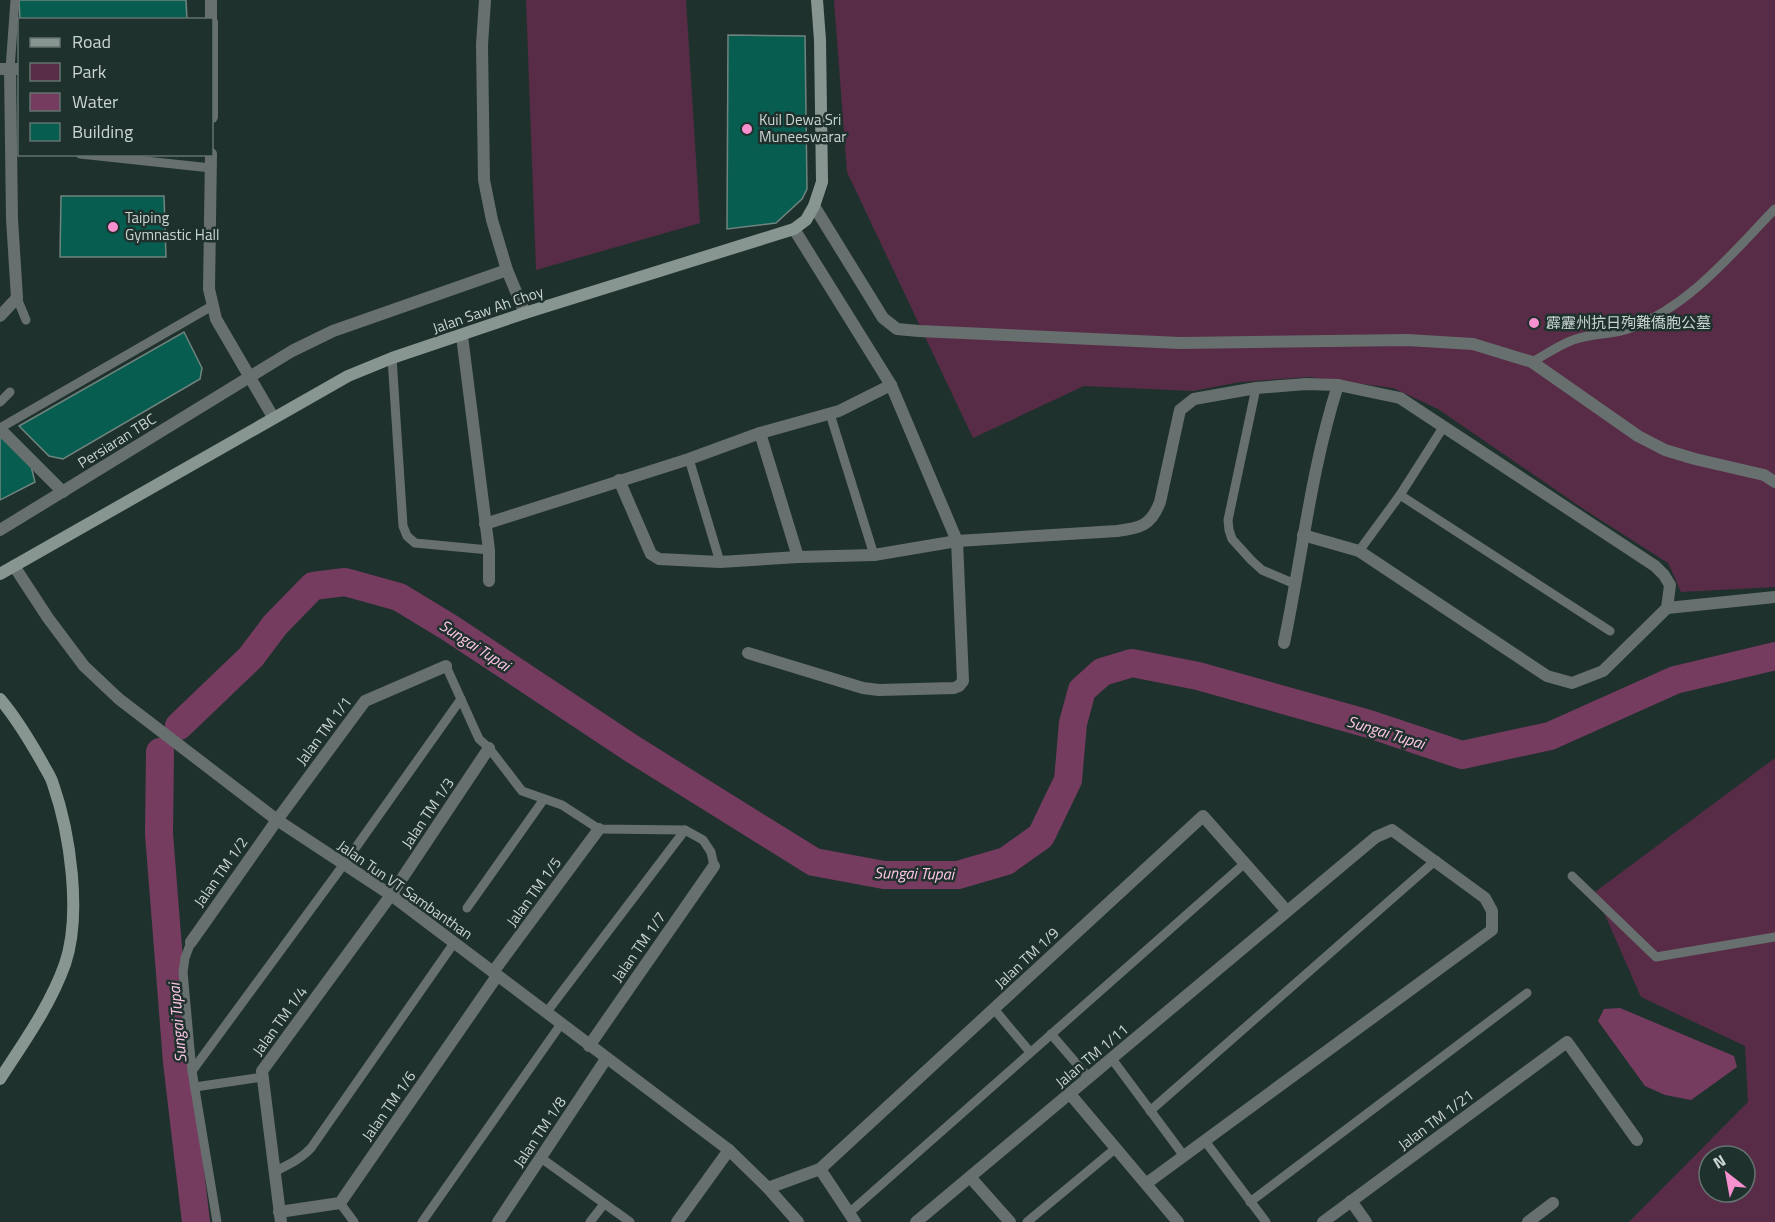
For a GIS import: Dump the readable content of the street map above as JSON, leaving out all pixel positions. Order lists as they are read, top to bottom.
{
  "streets": {
    "street": [
      "Jalan Saw Ah Choy",
      "Persiaran TBC",
      "Jalan TM 1/1",
      "Jalan TM 1/3",
      "Jalan TM 1/2",
      "Jalan Tun VT Sambanthan",
      "Jalan TM 1/5",
      "Jalan TM 1/7",
      "Jalan TM 1/9",
      "Jalan TM 1/4",
      "Jalan TM 1/11",
      "Jalan TM 1/6",
      "Jalan TM 1/21",
      "Jalan TM 1/8"
    ]
  },
  "crossings": [
    ["Jalan Saw Ah Choy", "Jalan Tun VT Sambanthan"],
    ["Jalan TM 1/1", "Jalan TM 1/2"],
    ["Jalan TM 1/1", "Jalan Tun VT Sambanthan"],
    ["Jalan TM 1/3", "Jalan Tun VT Sambanthan"],
    ["Jalan TM 1/3", "Jalan TM 1/4"],
    ["Jalan TM 1/2", "Jalan Tun VT Sambanthan"],
    ["Jalan Tun VT Sambanthan", "Jalan TM 1/5"],
    ["Jalan Tun VT Sambanthan", "Jalan TM 1/7"],
    ["Jalan Tun VT Sambanthan", "Jalan TM 1/9"],
    ["Jalan Tun VT Sambanthan", "Jalan TM 1/4"],
    ["Jalan Tun VT Sambanthan", "Jalan TM 1/6"],
    ["Jalan Tun VT Sambanthan", "Jalan TM 1/8"],
    ["Jalan TM 1/5", "Jalan TM 1/6"],
    ["Jalan TM 1/9", "Jalan TM 1/11"]
  ],
  "water": ["Sungai Tupai"],
  "places": ["Kuil Dewa Sri Muneeswarar", "Taiping Gymnastic Hall", "霹靂州抗日殉難僑胞公墓"],
  "legend": [
    "Road",
    "Park",
    "Water",
    "Building"
  ],
  "north": "top left"
}
